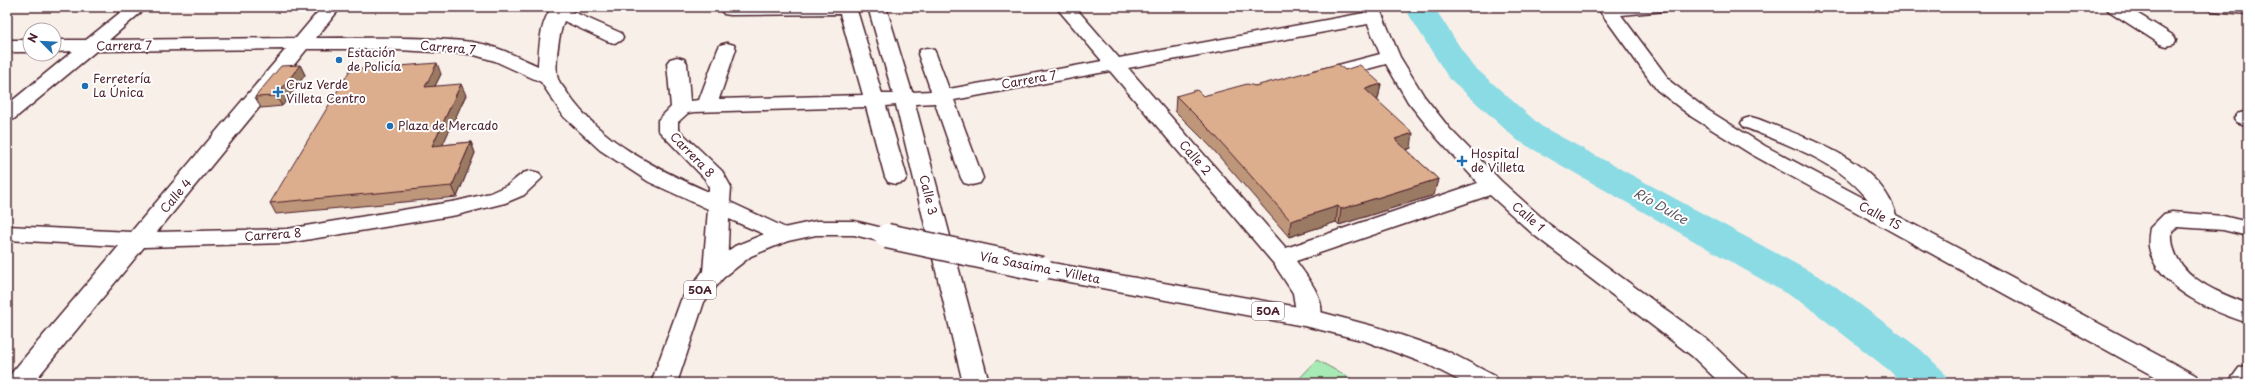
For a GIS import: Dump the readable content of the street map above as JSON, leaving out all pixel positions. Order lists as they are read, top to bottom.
{
  "streets": {
    "street": [
      "Carrera 7",
      "Carrera 8",
      "Calle 2",
      "Calle 3",
      "Calle 4",
      "Calle 1S",
      "Calle 1",
      "Vía Sasaima - Villeta",
      "50A"
    ]
  },
  "crossings": [
    ["Carrera 7", "Carrera 8"],
    ["Carrera 7", "Calle 2"],
    ["Carrera 7", "Calle 3"],
    ["Carrera 7", "Calle 4"],
    ["Carrera 7", "Calle 1"],
    ["Carrera 8", "Calle 4"],
    ["Calle 2", "Vía Sasaima - Villeta"]
  ],
  "water": ["Río Dulce"],
  "places": {
    "other": ["Estación de Policía", "Ferretería La Única", "Plaza de Mercado"],
    "health": ["Cruz Verde Villeta Centro", "Hospital de Villeta"]
  },
  "north": "top left"
}
